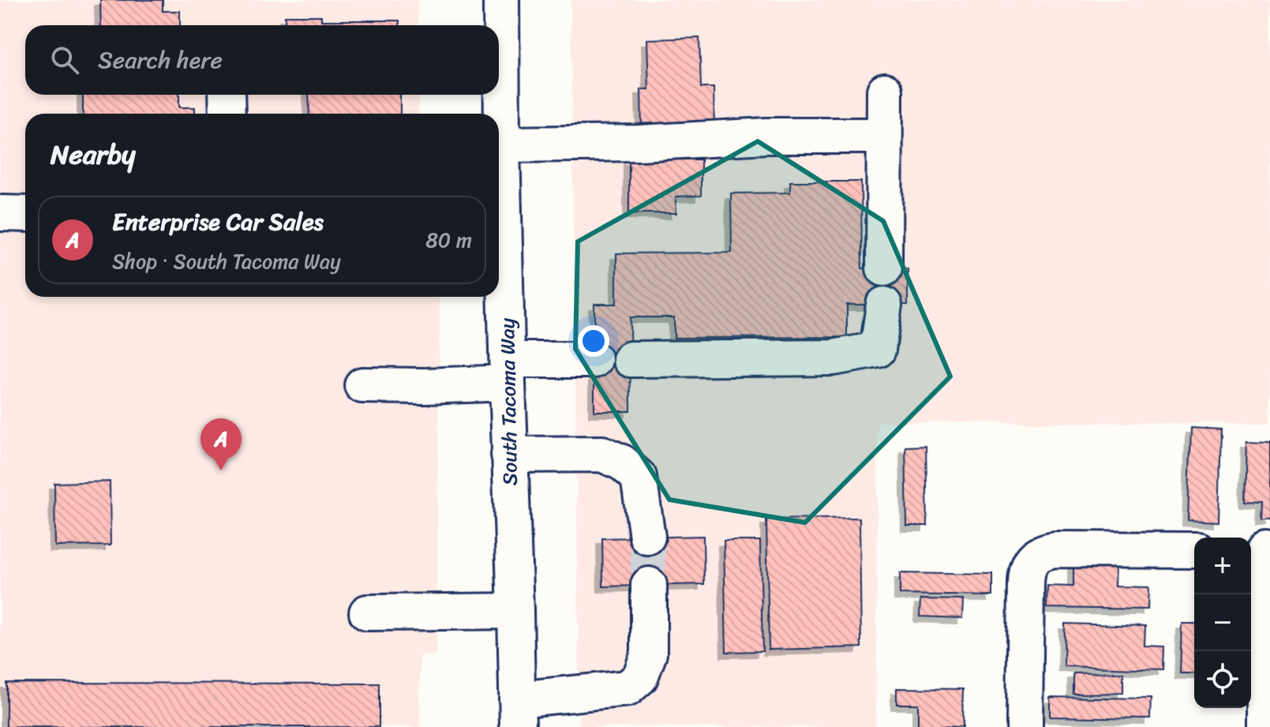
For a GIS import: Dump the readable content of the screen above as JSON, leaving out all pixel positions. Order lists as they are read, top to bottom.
{
  "streets": {
    "main road": ["South Tacoma Way"]
  },
  "page": {
    "search": "Search here",
    "heading": "Nearby",
    "list": [
      {
        "mark": "A",
        "name": "Enterprise Car Sales",
        "note": "Shop · South Tacoma Way",
        "value": "80 m"
      }
    ],
    "pins": "A",
    "map_buttons": ["+", "−"]
  }
}
